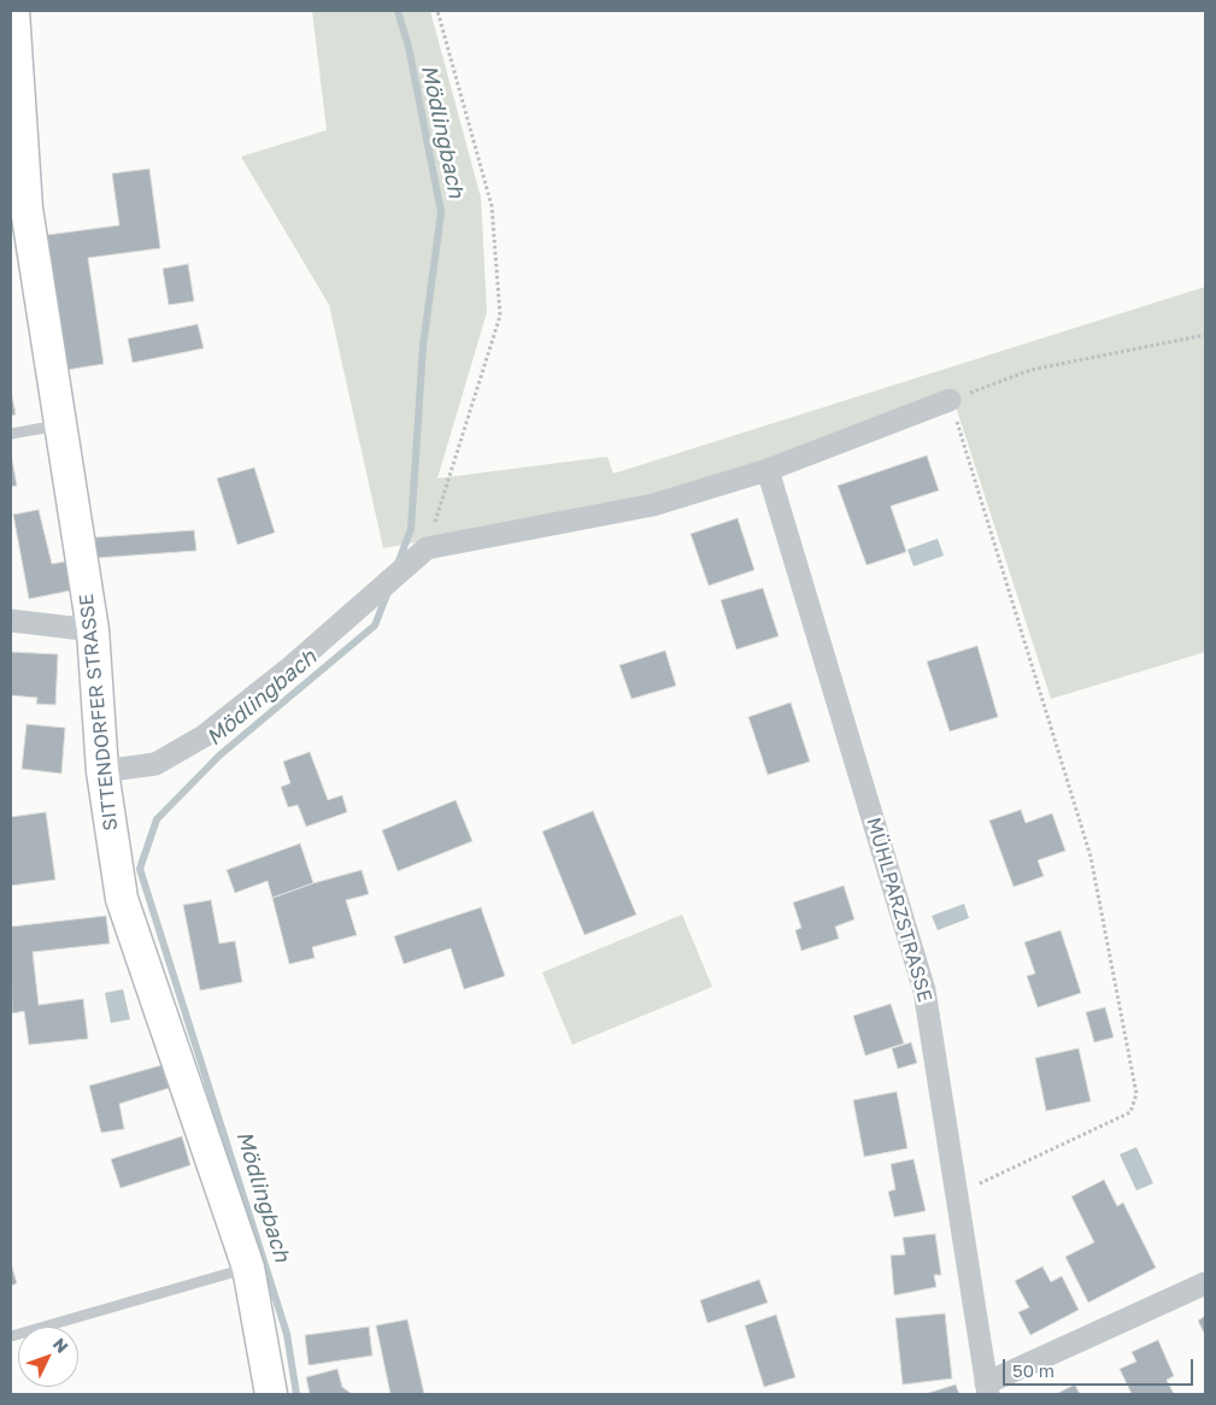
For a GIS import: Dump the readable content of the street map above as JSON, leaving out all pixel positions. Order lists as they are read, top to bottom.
{
  "streets": {
    "street": ["SITTENDORFER STRASSE", "MÜHLPARZSTRASSE"]
  },
  "water": ["Mödlingbach"],
  "scale_bar": "50 m",
  "north": "top right"
}
